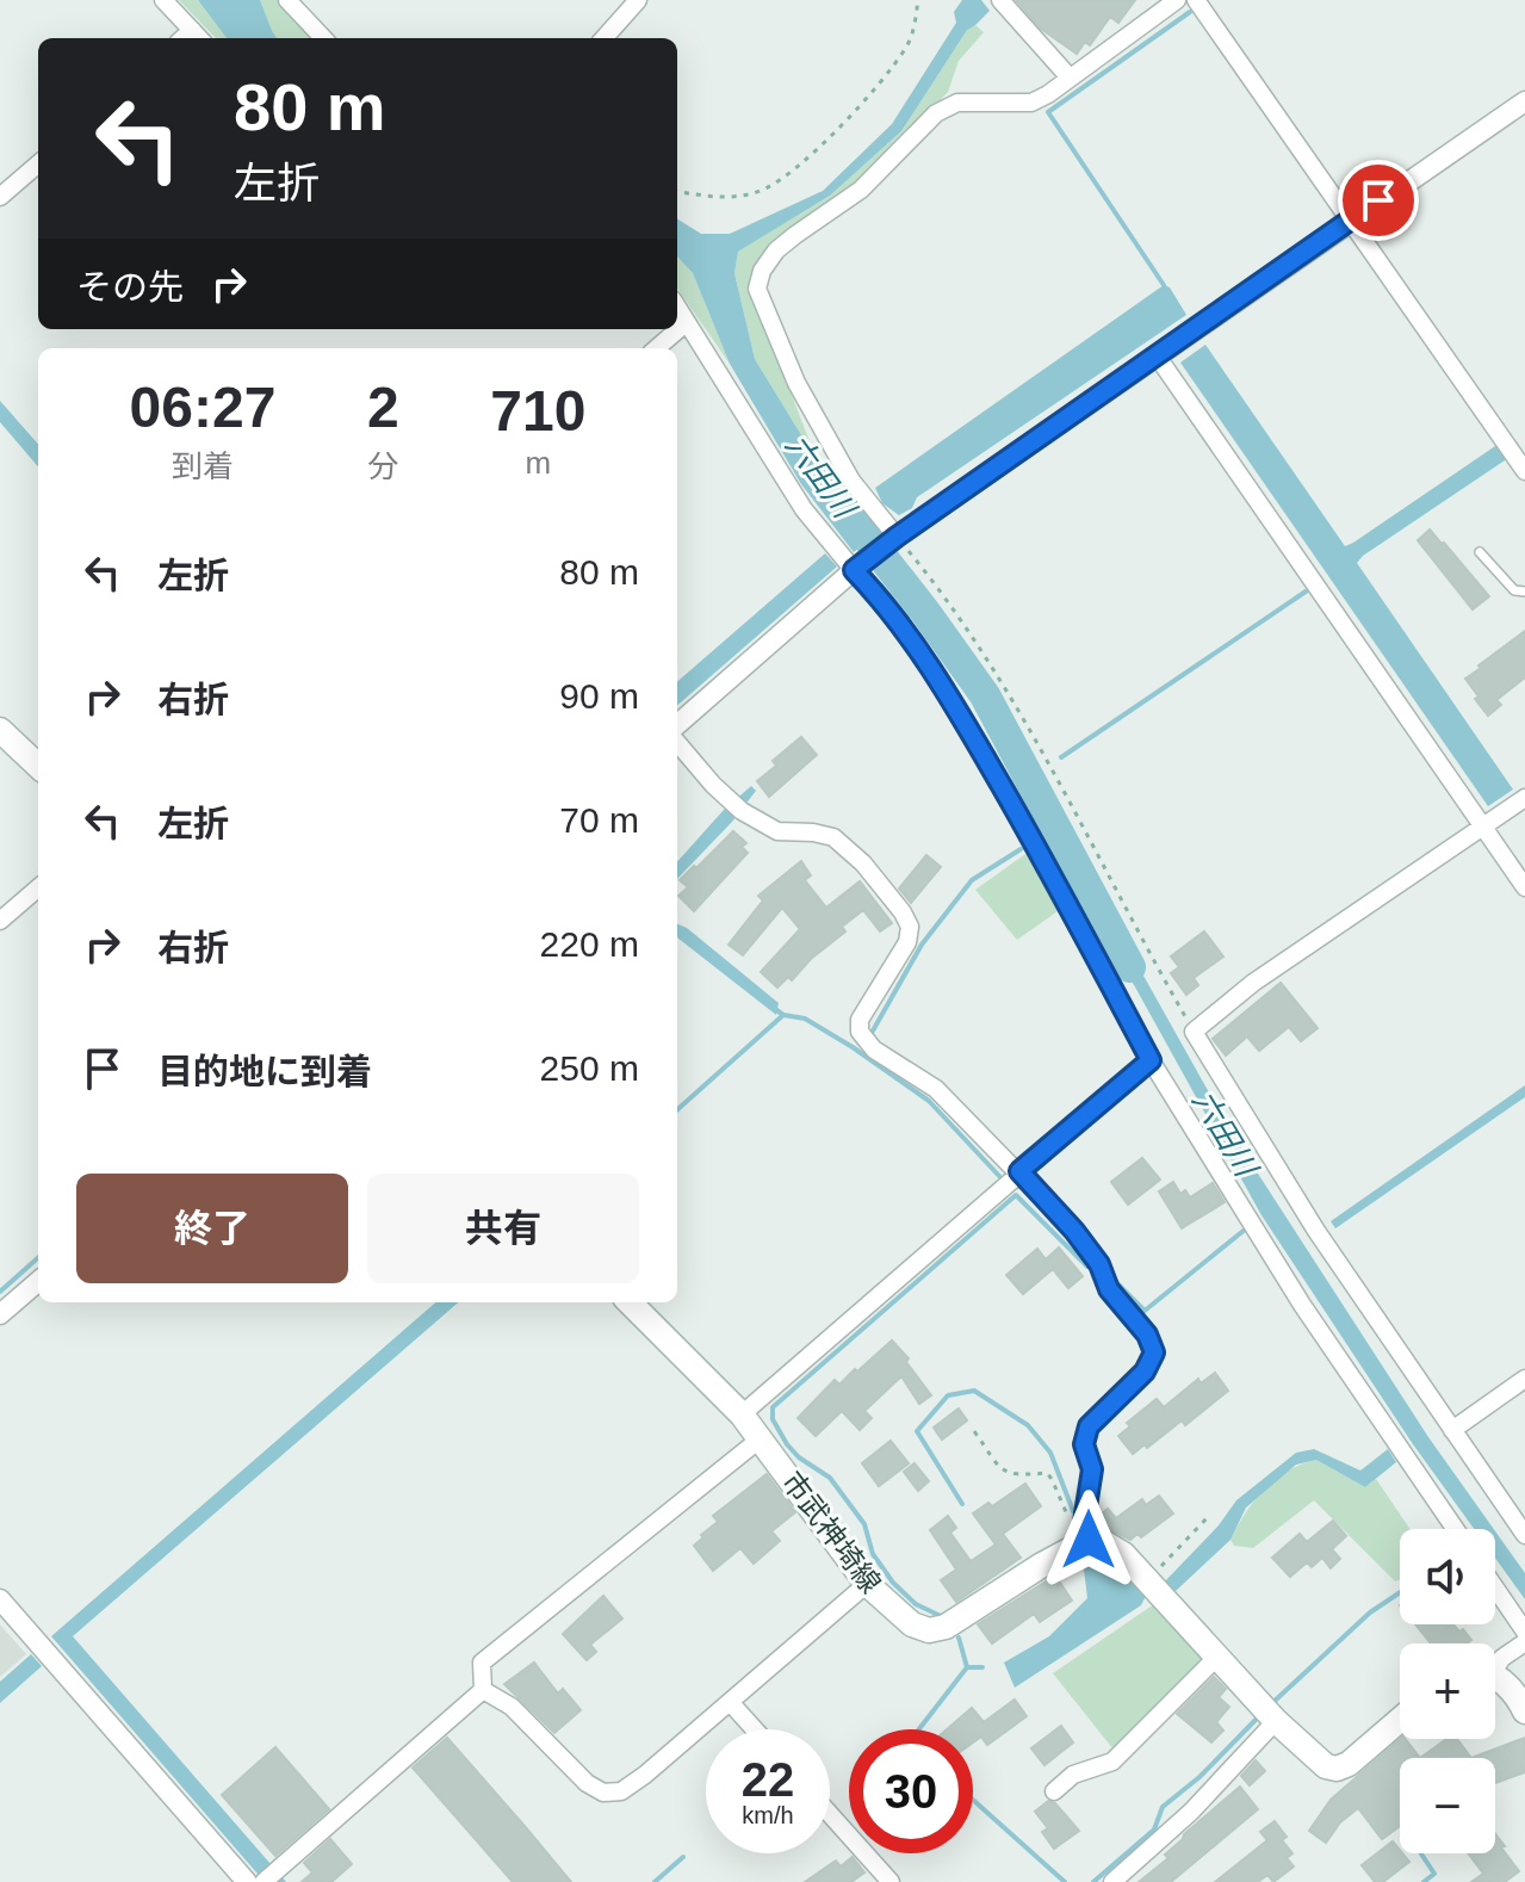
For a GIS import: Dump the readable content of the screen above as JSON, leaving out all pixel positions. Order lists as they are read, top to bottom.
{
  "streets": {
    "main road": ["市武神埼線"]
  },
  "water": ["六田川"],
  "page": {
    "turn": ["80 m", "左折"],
    "then": "その先",
    "eta": [
      "06:27",
      "到着",
      "2",
      "分",
      "710",
      "m"
    ],
    "list": [
      {
        "name": "左折",
        "value": "80 m"
      },
      {
        "name": "右折",
        "value": "90 m"
      },
      {
        "name": "左折",
        "value": "70 m"
      },
      {
        "name": "右折",
        "value": "220 m"
      },
      {
        "name": "目的地に到着",
        "value": "250 m"
      }
    ],
    "buttons": ["終了", "共有"],
    "map_buttons": ["+", "−"],
    "speed": "22 km/h",
    "limit": "30"
  }
}
